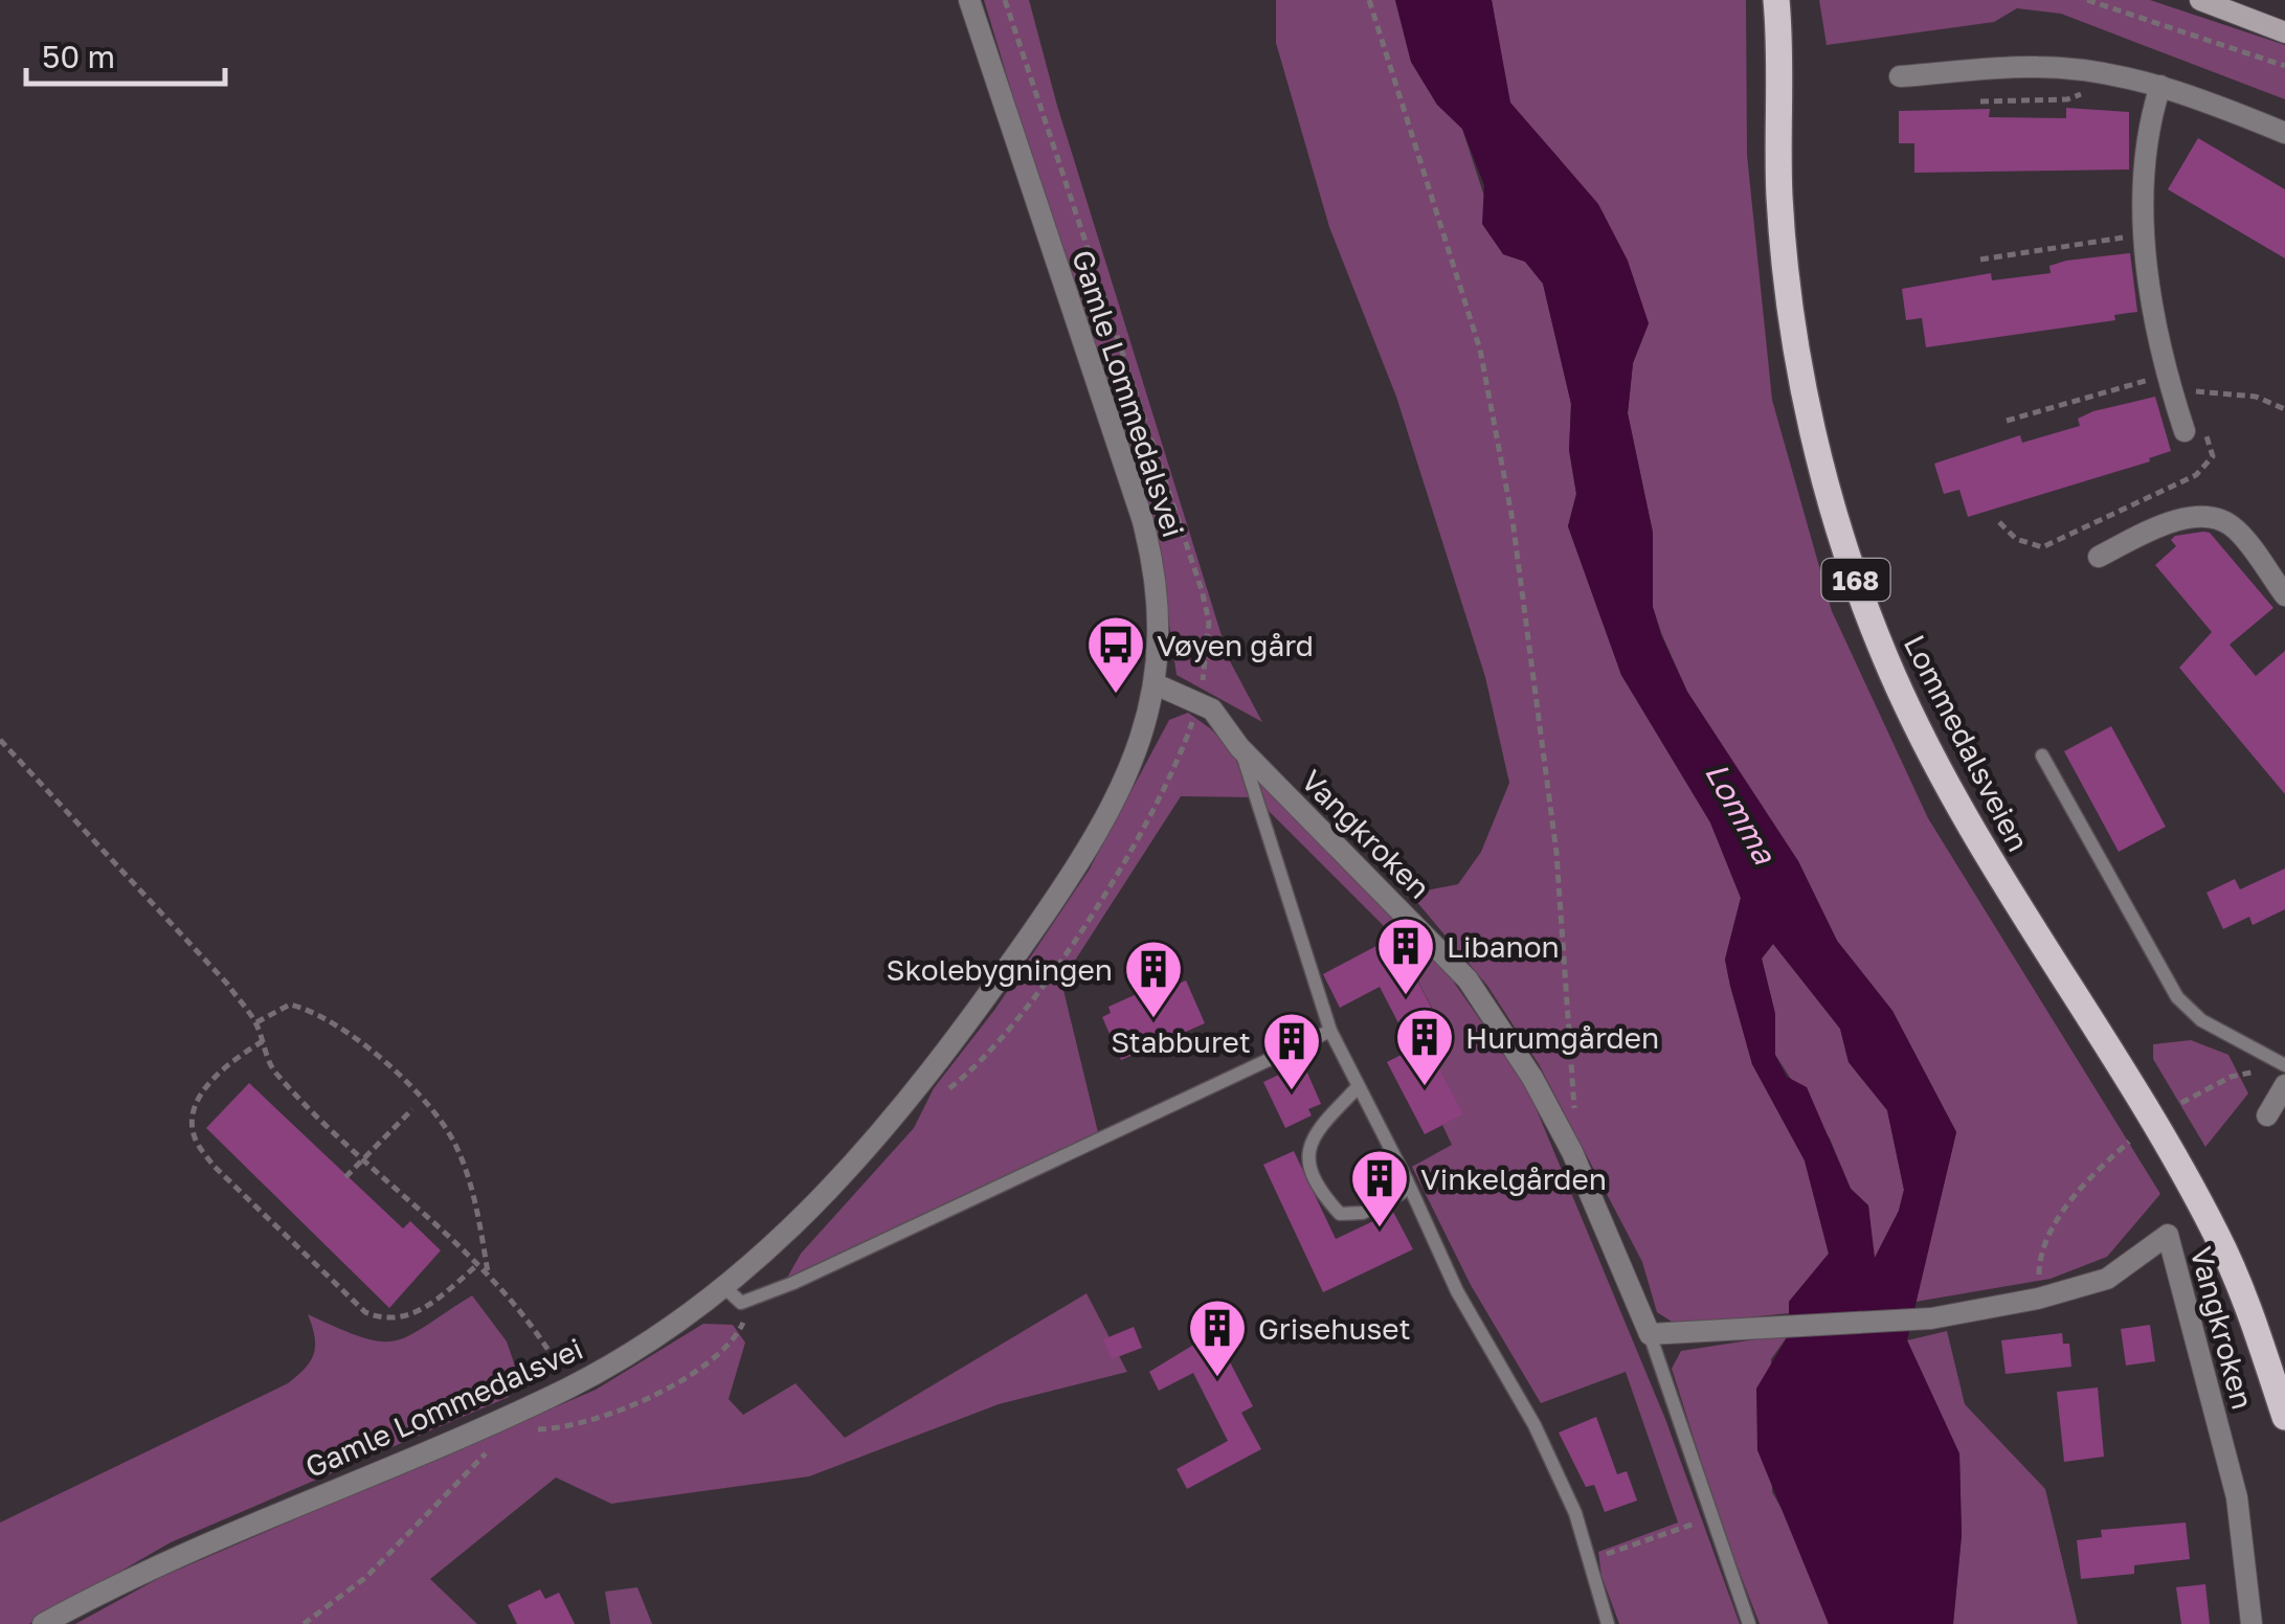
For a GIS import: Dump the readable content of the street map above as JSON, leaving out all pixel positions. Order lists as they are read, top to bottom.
{
  "streets": {
    "main road": ["168", "Lommedalsveien"],
    "street": ["Gamle Lommedalsvei", "Vangkroken"]
  },
  "crossings": [
    ["Gamle Lommedalsvei", "Vangkroken"]
  ],
  "water": ["Lomma"],
  "places": {
    "bus stop": ["Vøyen gård"],
    "building": [
      "Libanon",
      "Skolebygningen",
      "Hurumgården",
      "Stabburet",
      "Vinkelgården",
      "Grisehuset"
    ]
  },
  "scale_bar": "50 m"
}
